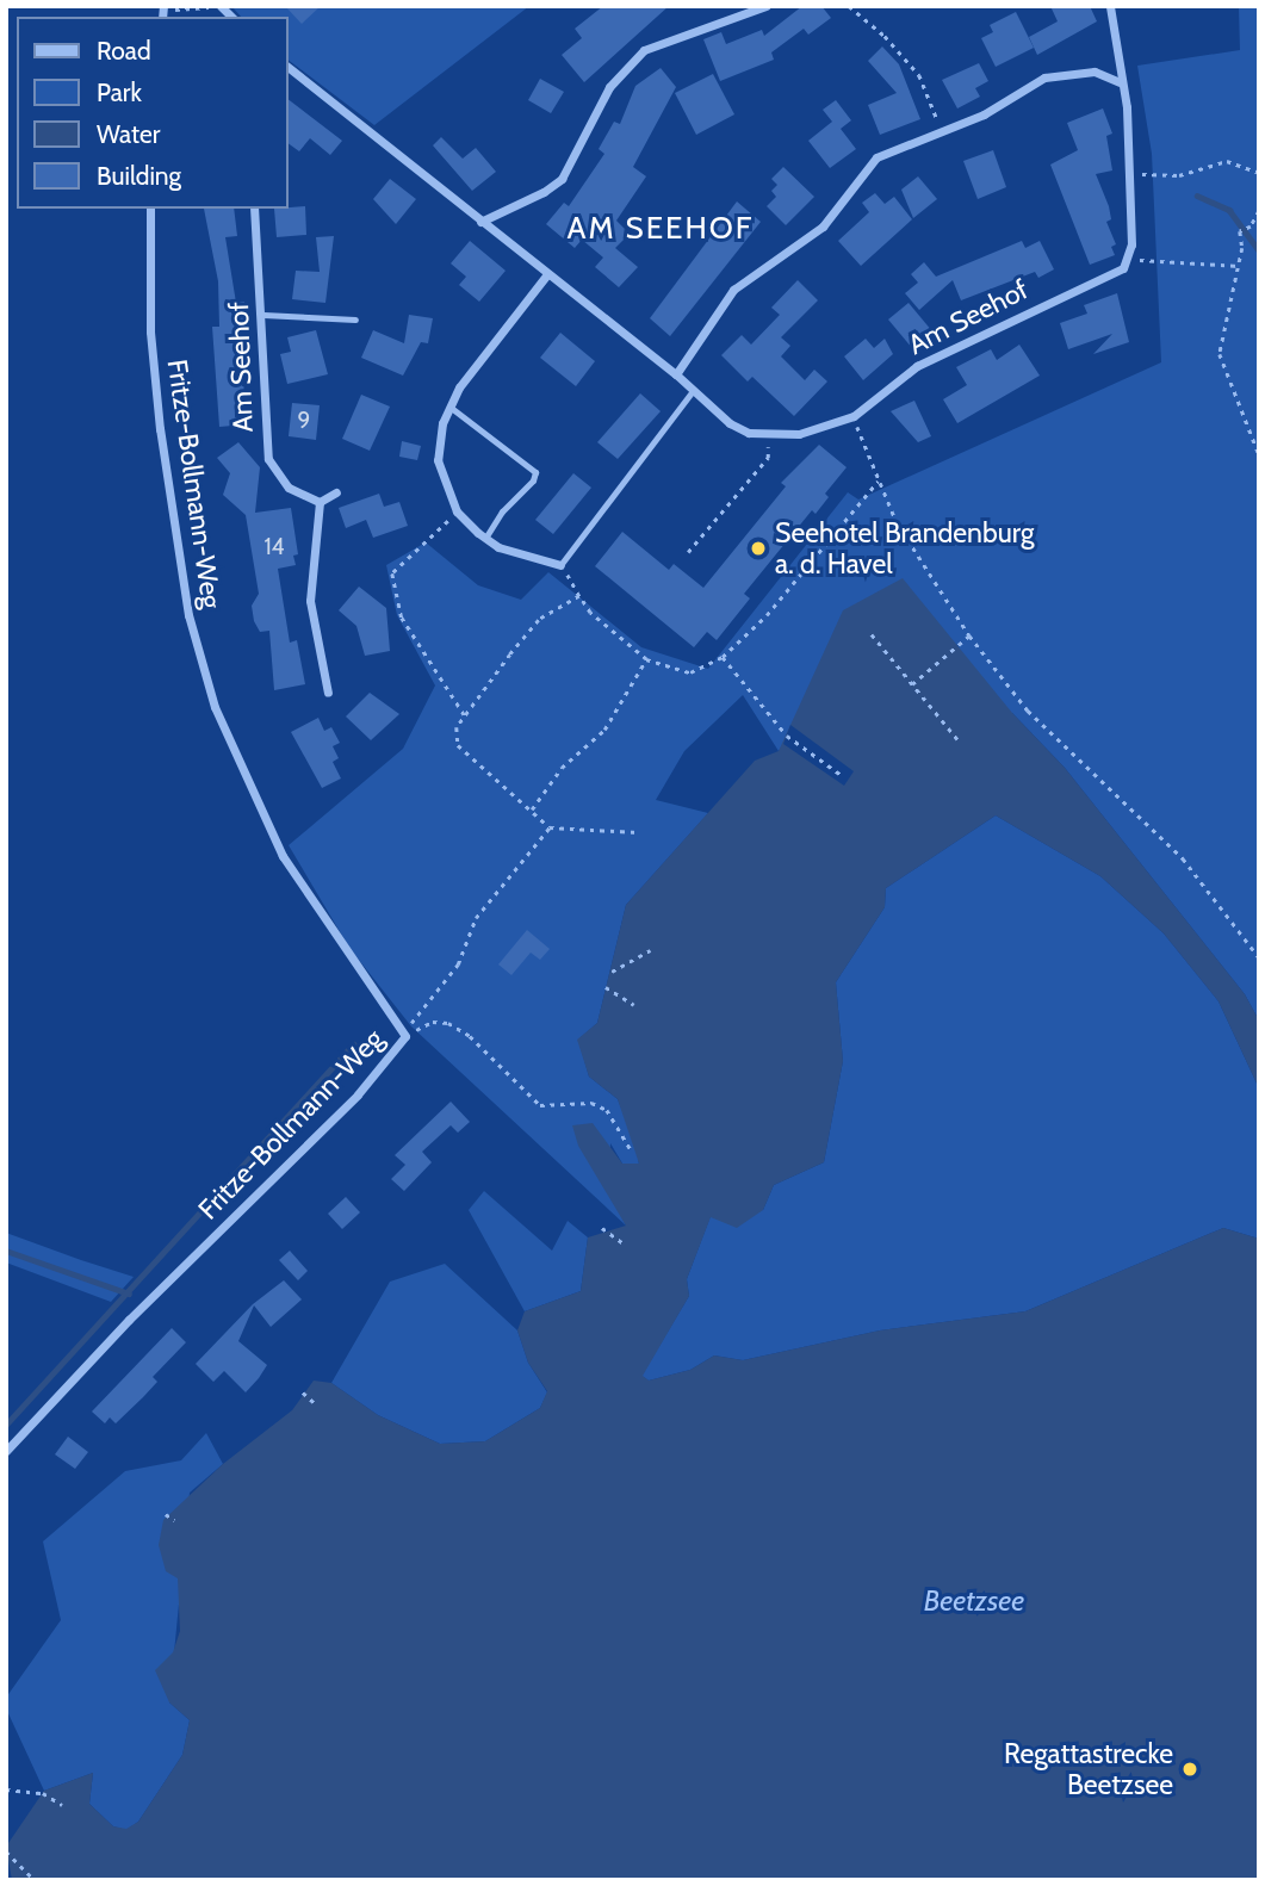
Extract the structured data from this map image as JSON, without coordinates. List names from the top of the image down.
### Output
{
  "streets": {
    "street": ["Am Seehof", "Fritze-Bollmann-Weg"]
  },
  "districts": ["AM SEEHOF"],
  "water": ["Beetzsee"],
  "places": ["Seehotel Brandenburg a. d. Havel", "Regattastrecke Beetzsee"],
  "house_numbers": ["9", "14"],
  "legend": [
    "Road",
    "Park",
    "Water",
    "Building"
  ]
}
